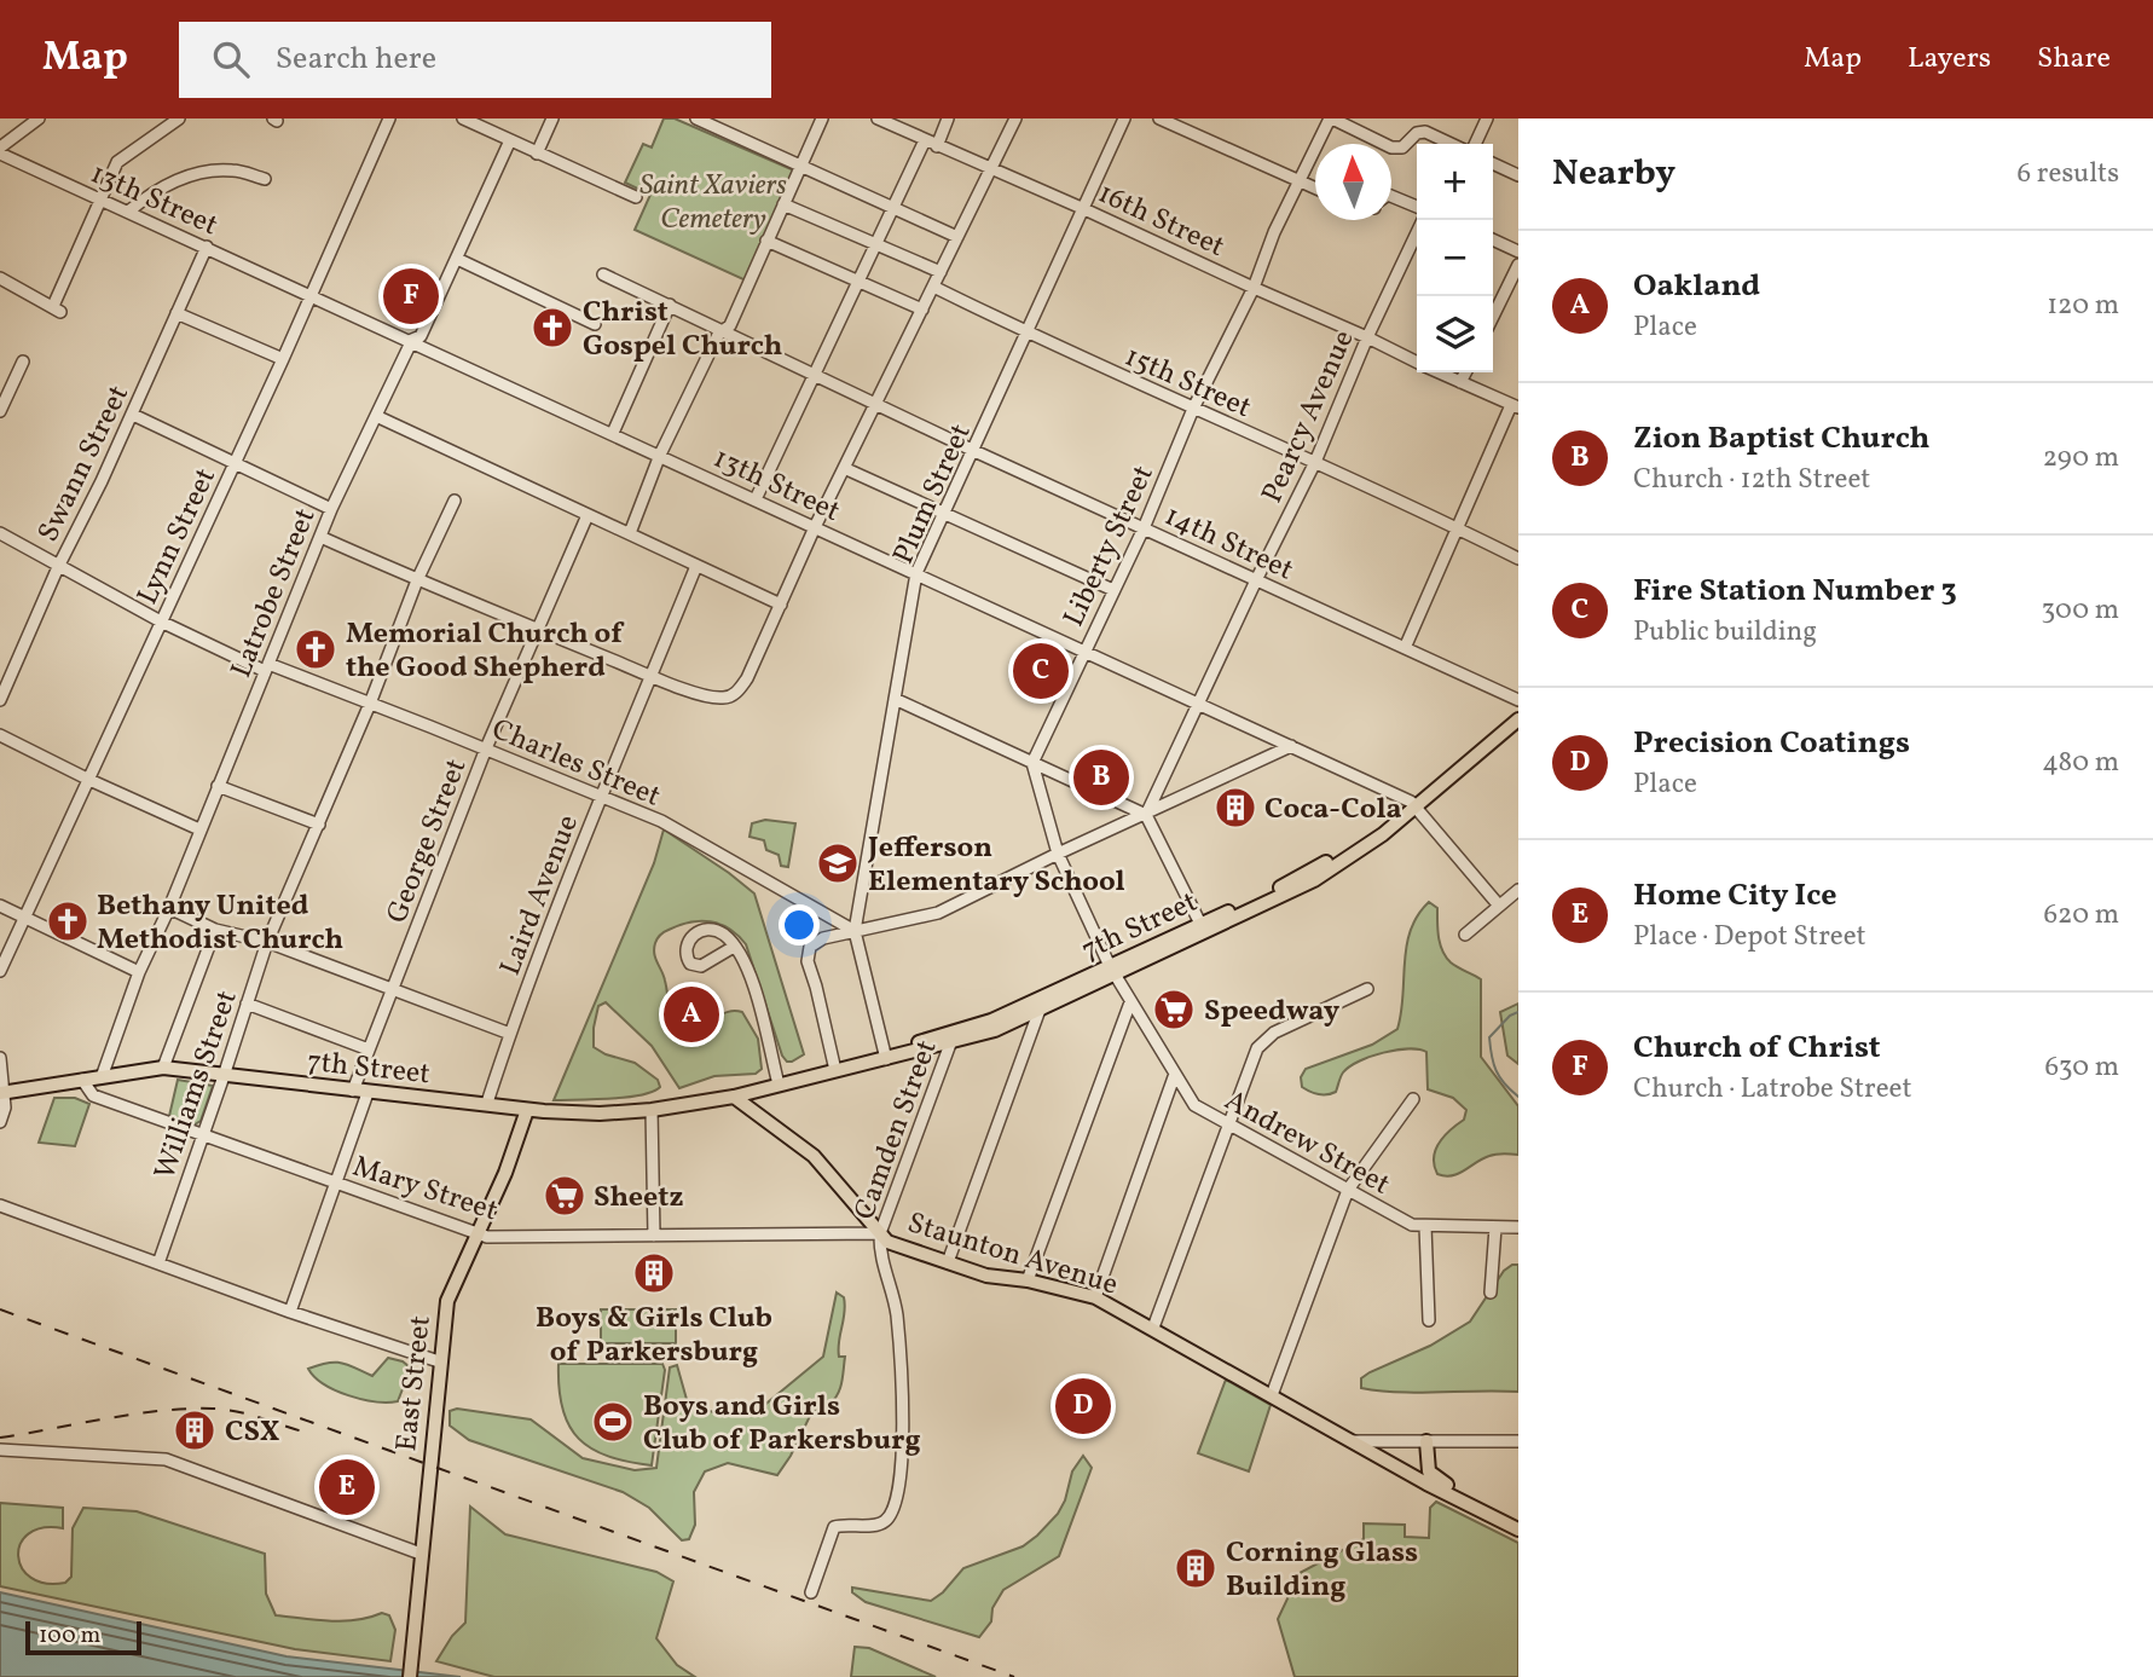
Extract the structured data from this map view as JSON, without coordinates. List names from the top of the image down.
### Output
{
  "streets": {
    "main road": ["7th Street", "Staunton Avenue", "East Street"],
    "street": [
      "13th Street",
      "16th Street",
      "15th Street",
      "Pearcy Avenue",
      "Swann Street",
      "Plum Street",
      "Lynn Street",
      "14th Street",
      "Liberty Street",
      "Latrobe Street",
      "Charles Street",
      "George Street",
      "Laird Avenue",
      "Williams Street",
      "Camden Street",
      "Andrew Street",
      "Mary Street"
    ]
  },
  "crossings": [
    ["13th Street", "Pearcy Avenue"],
    ["13th Street", "Swann Street"],
    ["13th Street", "Plum Street"],
    ["13th Street", "Lynn Street"],
    ["13th Street", "Liberty Street"],
    ["13th Street", "Latrobe Street"],
    ["13th Street", "7th Street"],
    ["16th Street", "Pearcy Avenue"],
    ["16th Street", "Plum Street"],
    ["16th Street", "Liberty Street"],
    ["15th Street", "Pearcy Avenue"],
    ["15th Street", "Plum Street"],
    ["15th Street", "Liberty Street"],
    ["Pearcy Avenue", "14th Street"],
    ["Swann Street", "Charles Street"],
    ["Plum Street", "14th Street"],
    ["Plum Street", "Charles Street"],
    ["Plum Street", "7th Street"],
    ["Lynn Street", "Charles Street"],
    ["14th Street", "Liberty Street"],
    ["Latrobe Street", "Charles Street"],
    ["Latrobe Street", "7th Street"],
    ["Charles Street", "George Street"],
    ["Charles Street", "Laird Avenue"],
    ["Charles Street", "Williams Street"],
    ["George Street", "7th Street"],
    ["Laird Avenue", "7th Street"],
    ["7th Street", "Williams Street"],
    ["7th Street", "Camden Street"],
    ["7th Street", "Mary Street"],
    ["7th Street", "Staunton Avenue"],
    ["7th Street", "East Street"],
    ["Williams Street", "Mary Street"],
    ["Camden Street", "Mary Street"],
    ["Camden Street", "Staunton Avenue"],
    ["Mary Street", "Staunton Avenue"],
    ["Mary Street", "East Street"]
  ],
  "parks": ["Saint Xaviers Cemetery"],
  "places": {
    "church": ["Christ Gospel Church", "Memorial Church of the Good Shepherd", "Bethany United Methodist Church"],
    "building": [
      "Coca-Cola",
      "Boys & Girls Club of Parkersburg",
      "CSX",
      "Corning Glass Building"
    ],
    "school or university": ["Jefferson Elementary School"],
    "supermarket": ["Speedway", "Sheetz"],
    "sports": ["Boys and Girls Club of Parkersburg"]
  },
  "scale_bar": "100 m",
  "north": "top",
  "page": {
    "header": "Map",
    "search": "Search here",
    "nav": ["Map", "Layers", "Share"],
    "heading": ["Nearby", "6 results"],
    "map_buttons": ["+", "−"],
    "list": [
      {
        "mark": "A",
        "name": "Oakland",
        "note": "Place",
        "value": "120 m"
      },
      {
        "mark": "B",
        "name": "Zion Baptist Church",
        "note": "Church · 12th Street",
        "value": "290 m"
      },
      {
        "mark": "C",
        "name": "Fire Station Number 3",
        "note": "Public building",
        "value": "300 m"
      },
      {
        "mark": "D",
        "name": "Precision Coatings",
        "note": "Place",
        "value": "480 m"
      },
      {
        "mark": "E",
        "name": "Home City Ice",
        "note": "Place · Depot Street",
        "value": "620 m"
      },
      {
        "mark": "F",
        "name": "Church of Christ",
        "note": "Church · Latrobe Street",
        "value": "630 m"
      }
    ],
    "pins": [
      "F",
      "C",
      "B",
      "A",
      "D",
      "E"
    ],
    "scale": "100 m"
  }
}
